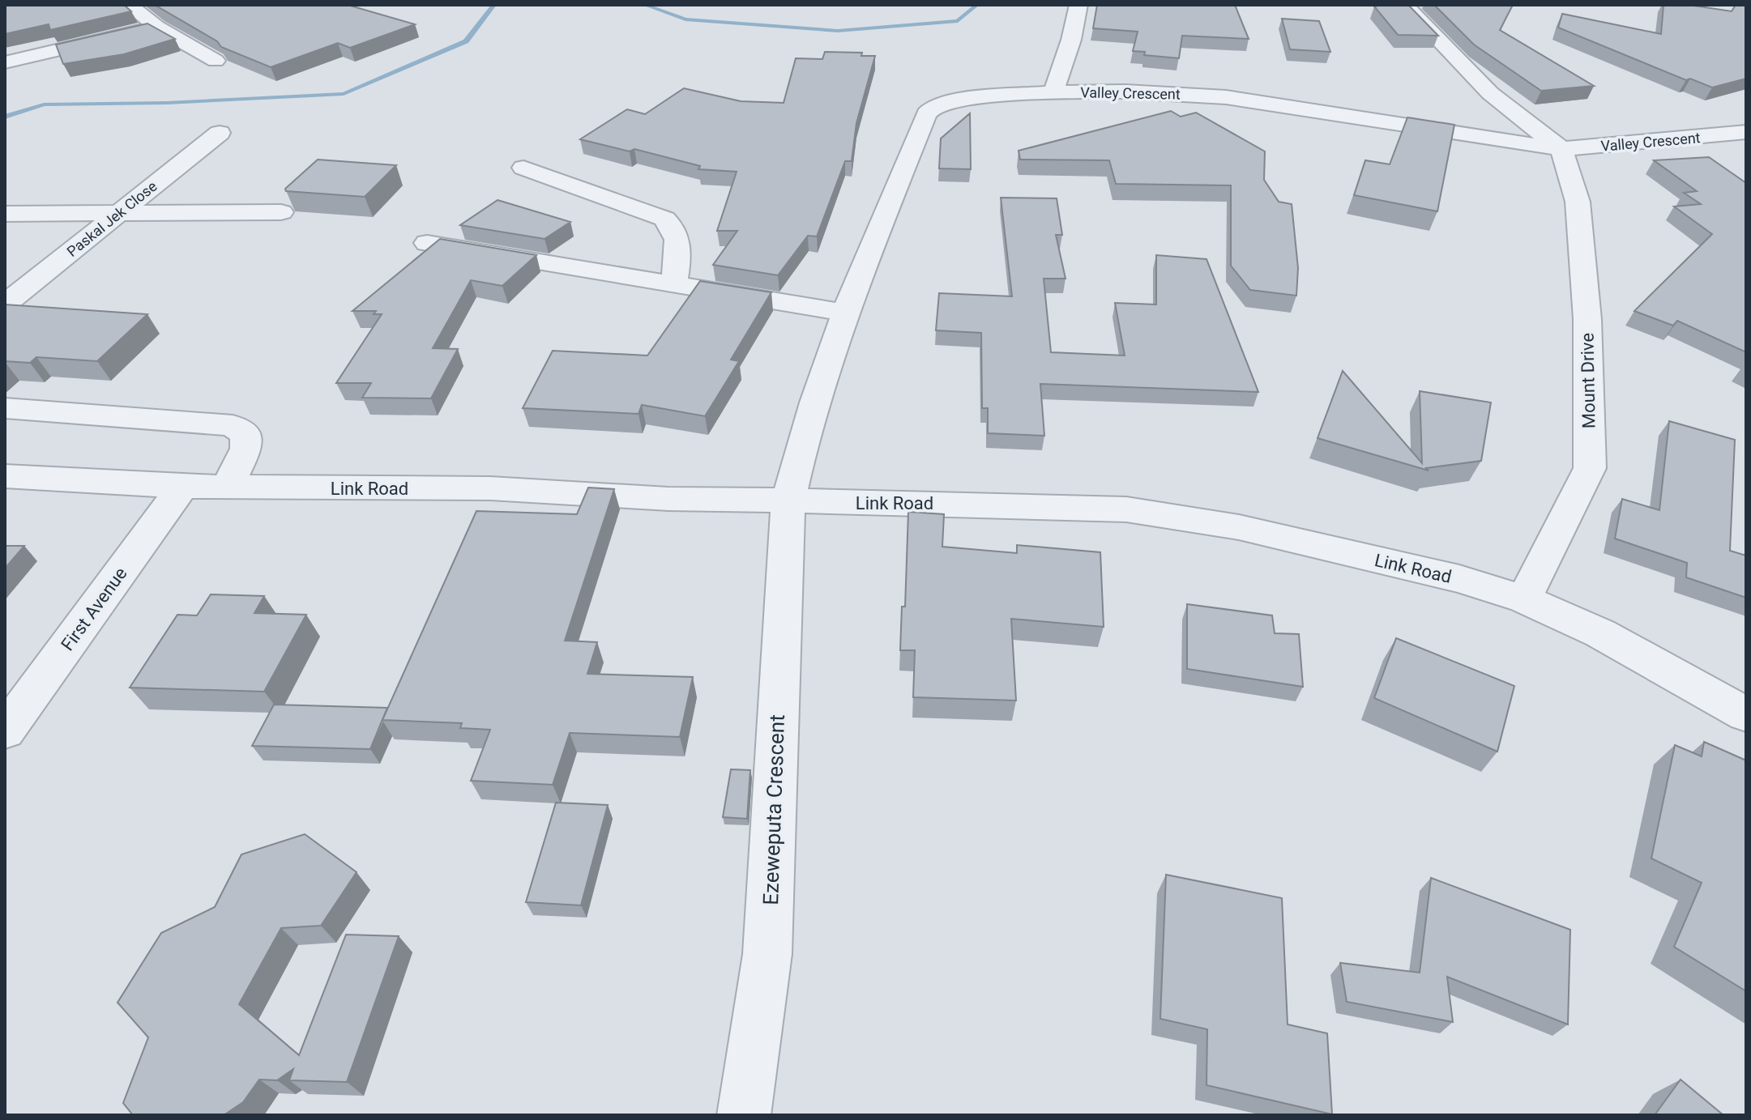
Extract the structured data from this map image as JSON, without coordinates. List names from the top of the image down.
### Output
{
  "streets": {
    "street": [
      "Valley Crescent",
      "Paskal Jek Close",
      "Mount Drive",
      "Link Road",
      "First Avenue",
      "Ezeweputa Crescent"
    ]
  },
  "crossings": [
    ["Valley Crescent", "Mount Drive"],
    ["Valley Crescent", "Link Road"],
    ["Valley Crescent", "Ezeweputa Crescent"],
    ["Mount Drive", "Link Road"],
    ["Link Road", "First Avenue"],
    ["Link Road", "Ezeweputa Crescent"]
  ]
}
